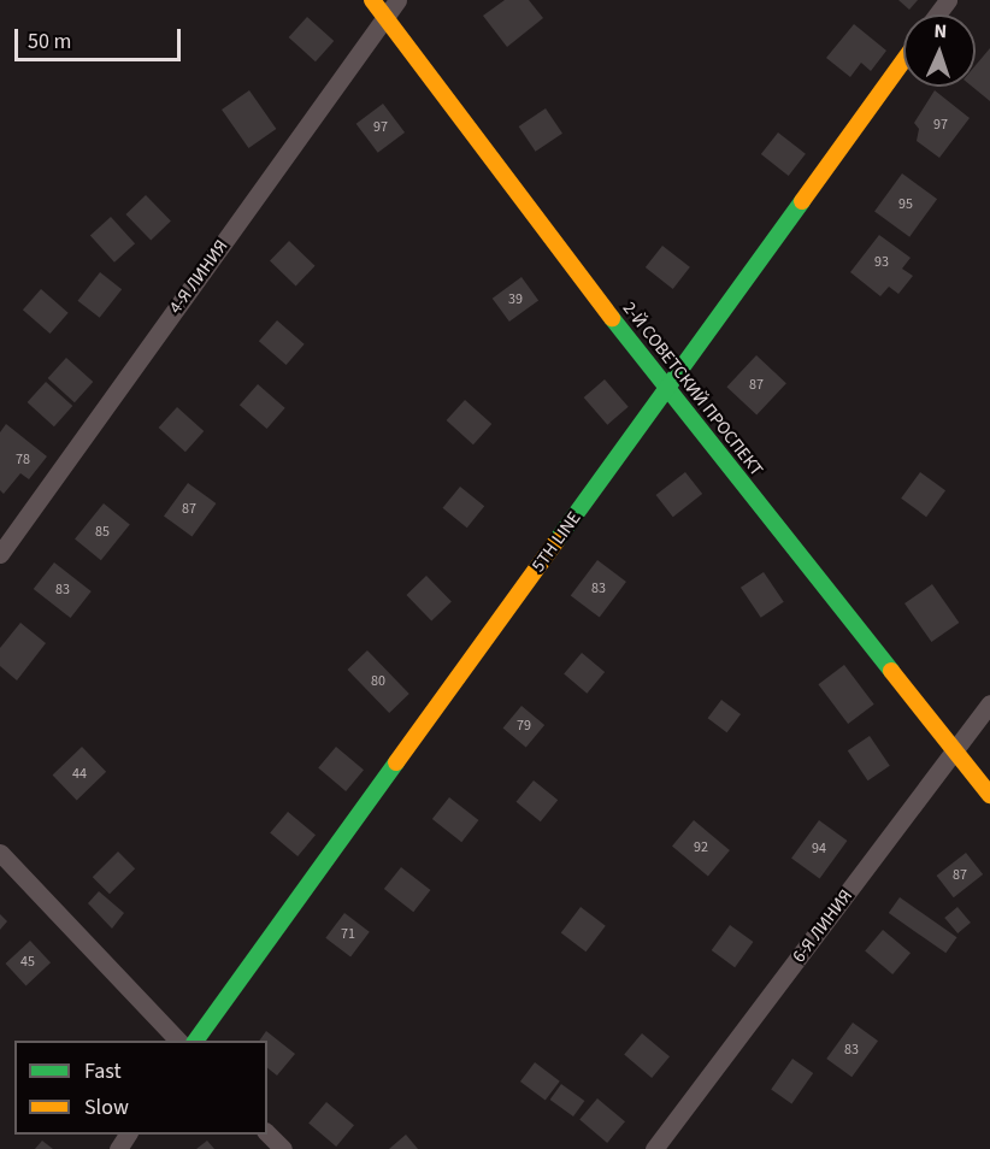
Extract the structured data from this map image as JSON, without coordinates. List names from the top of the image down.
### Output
{
  "streets": {
    "street": [
      "4-Я ЛИНИЯ",
      "2-Й СОВЕТСКИЙ ПРОСПЕКТ",
      "5TH LINE",
      "6-Я ЛИНИЯ"
    ]
  },
  "crossings": [
    ["4-Я ЛИНИЯ", "2-Й СОВЕТСКИЙ ПРОСПЕКТ"],
    ["2-Й СОВЕТСКИЙ ПРОСПЕКТ", "5TH LINE"],
    ["2-Й СОВЕТСКИЙ ПРОСПЕКТ", "6-Я ЛИНИЯ"]
  ],
  "house_numbers": [
    "97",
    "97",
    "95",
    "93",
    "39",
    "87",
    "78",
    "87",
    "85",
    "83",
    "83",
    "80",
    "79",
    "44",
    "92",
    "94",
    "87",
    "71",
    "45",
    "83"
  ],
  "legend": ["Fast", "Slow"],
  "scale_bar": "50 m",
  "north": "top"
}
